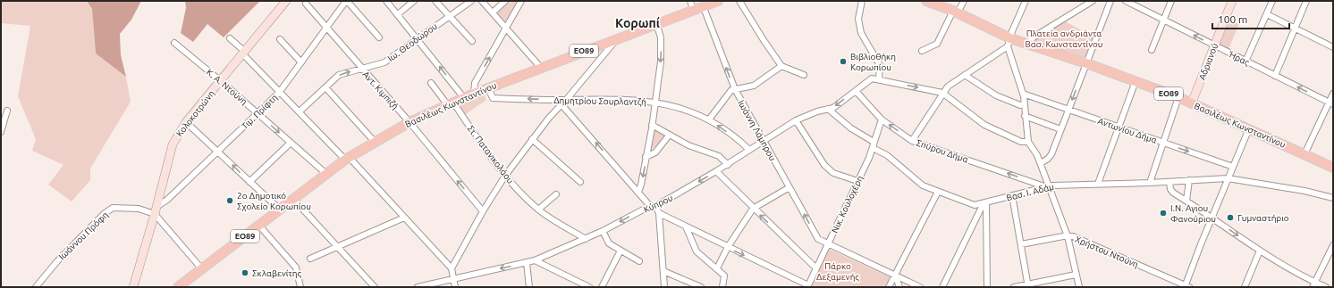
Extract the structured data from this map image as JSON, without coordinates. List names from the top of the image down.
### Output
{
  "streets": {
    "main road": ["ΕΟ89", "Βασιλέως Κωνσταντίνου"],
    "street": [
      "Ιω. Θεοδώρου",
      "Ήρας",
      "Αδριανού",
      "Κ. Α. Ντούνη",
      "Αντ. Κιμπιζή",
      "Δημητρίου Σουρλαντζή",
      "Τιμ. Πρίφτη",
      "Κολοκοτρώνη",
      "Ιωάννη Λάμπρου",
      "Αντωνίου Δήμα",
      "Σπύρου Δήμα",
      "Στ. Πατανικολάου",
      "Βασ. Ι. Αδάμ",
      "Κύπρου",
      "Νικ. Κουλοχέρη",
      "Ιωάννου Πρόφη",
      "Χρήστου Ντούνη"
    ]
  },
  "crossings": [
    ["Ιω. Θεοδώρου", "Αντ. Κιμπιζή"],
    ["Ήρας", "Αδριανού"],
    ["Αδριανού", "Βασιλέως Κωνσταντίνου"],
    ["Κ. Α. Ντούνη", "Βασιλέως Κωνσταντίνου"],
    ["Κ. Α. Ντούνη", "Τιμ. Πρίφτη"],
    ["Κ. Α. Ντούνη", "Κολοκοτρώνη"],
    ["Αντ. Κιμπιζή", "Βασιλέως Κωνσταντίνου"],
    ["Αντ. Κιμπιζή", "Τιμ. Πρίφτη"],
    ["Δημητρίου Σουρλαντζή", "Βασιλέως Κωνσταντίνου"],
    ["Δημητρίου Σουρλαντζή", "Κύπρου"],
    ["Βασιλέως Κωνσταντίνου", "Ιωάννη Λάμπρου"],
    ["Βασιλέως Κωνσταντίνου", "Στ. Πατανικολάου"],
    ["Τιμ. Πρίφτη", "Κολοκοτρώνη"],
    ["Τιμ. Πρίφτη", "Ιωάννου Πρόφη"],
    ["Κολοκοτρώνη", "Ιωάννου Πρόφη"],
    ["Ιωάννη Λάμπρου", "Κύπρου"],
    ["Ιωάννη Λάμπρου", "Νικ. Κουλοχέρη"],
    ["Σπύρου Δήμα", "Βασ. Ι. Αδάμ"],
    ["Σπύρου Δήμα", "Κύπρου"],
    ["Σπύρου Δήμα", "Νικ. Κουλοχέρη"],
    ["Στ. Πατανικολάου", "Κύπρου"],
    ["Βασ. Ι. Αδάμ", "Νικ. Κουλοχέρη"]
  ],
  "one_way": ["Ήρας", "Αντ. Κιμπιζή", "Κύπρου"],
  "districts": ["Κορωπί"],
  "parks": ["Πλατεία ανδριάντα Βασ. Κωνσταντίνου", "Πάρκο Δεξαμενής"],
  "places": [
    "Βιβλιοθήκη Κορωπίου",
    "2ο Δημοτικό Σχολείο Κορωπίου",
    "Ι.Ν. Αγιου Φανούριου",
    "Γυμναστήριο",
    "Σκλαβενίτης"
  ],
  "scale_bar": "100 m"
}
